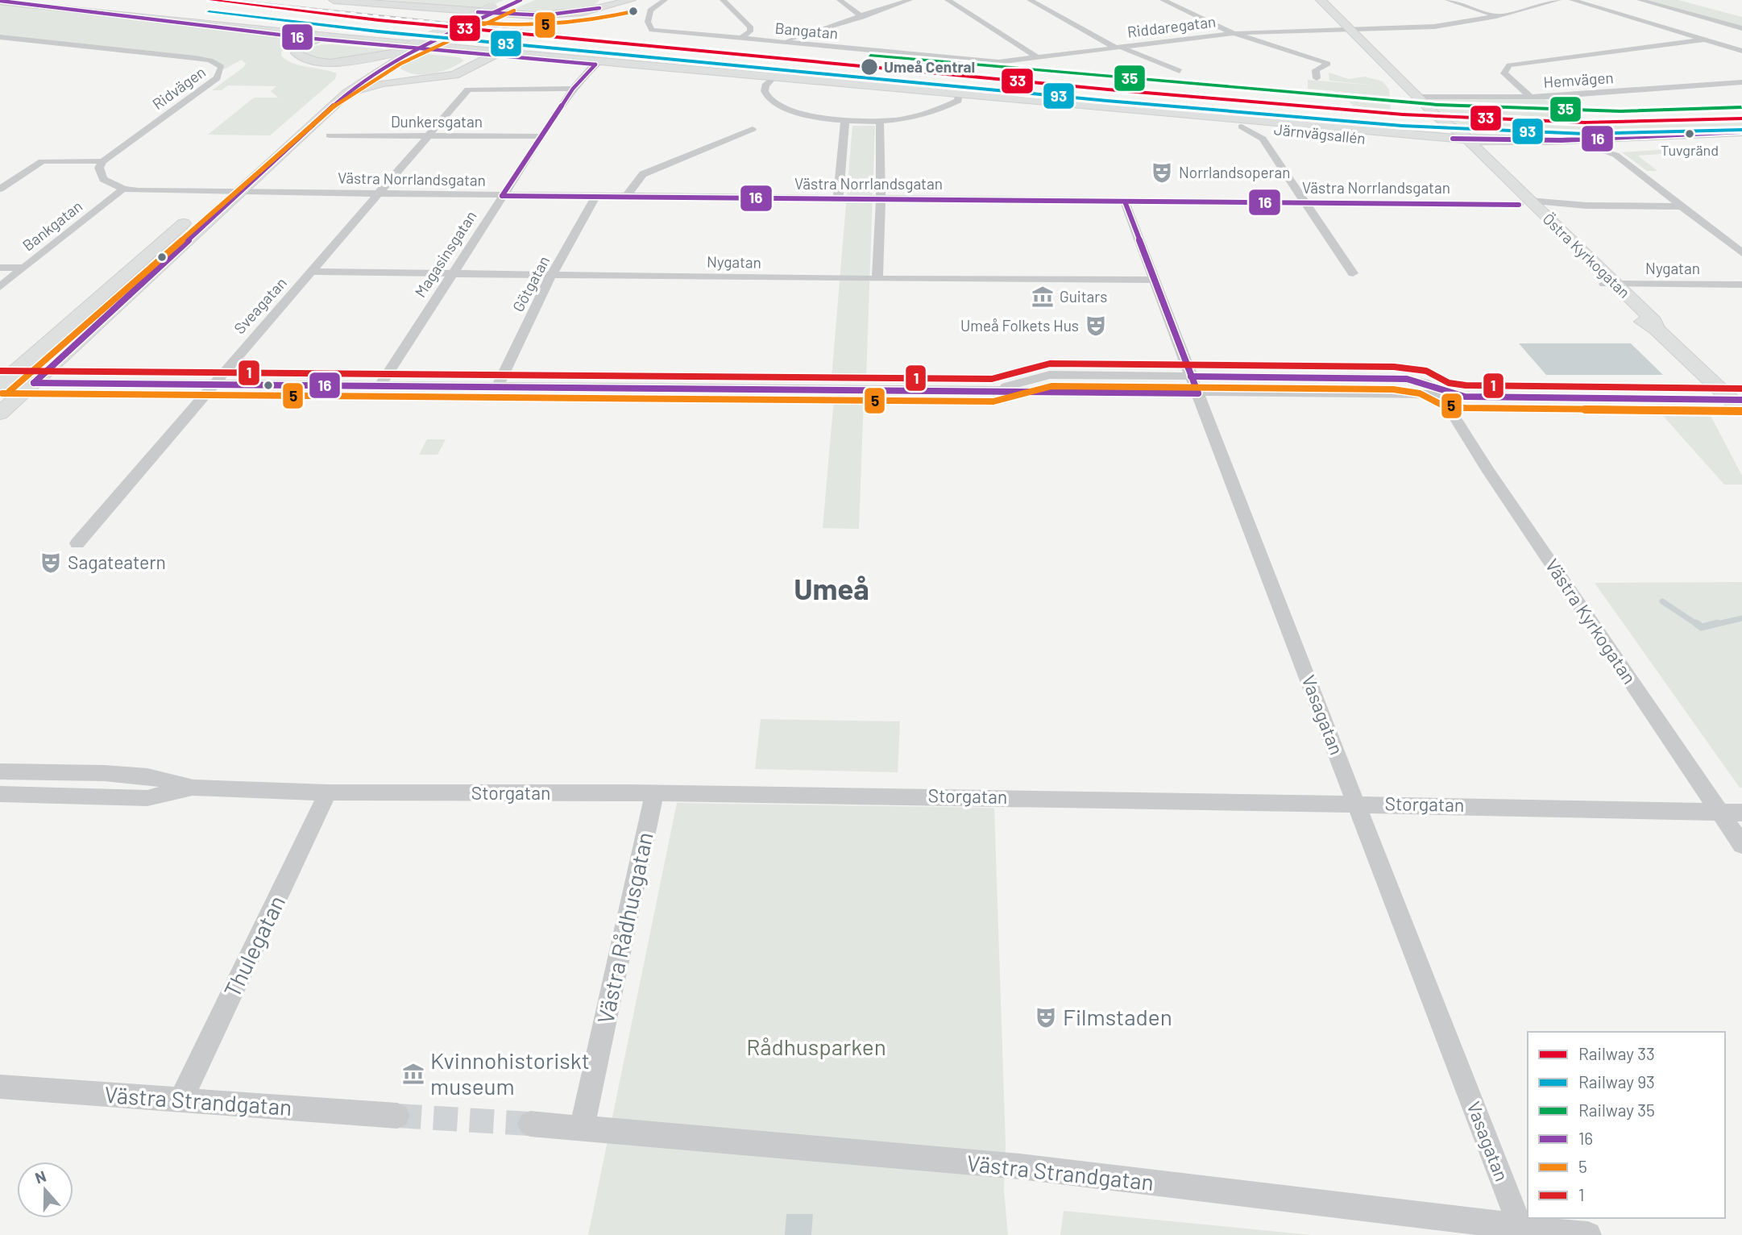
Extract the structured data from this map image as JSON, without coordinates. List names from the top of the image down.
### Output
{
  "streets": {
    "main road": ["Järnvägsallén", "Östra Kyrkogatan"],
    "street": [
      "Riddaregatan",
      "Bangatan",
      "Hemvägen",
      "Ridvägen",
      "Dunkersgatan",
      "Västra Norrlandsgatan",
      "Bankgatan",
      "Magasinsgatan",
      "Nygatan",
      "Götgatan",
      "Sveagatan",
      "Västra Kyrkogatan",
      "Vasagatan",
      "Storgatan",
      "Västra Rådhusgatan",
      "Thulegatan",
      "Västra Strandgatan"
    ]
  },
  "crossings": [
    ["Riddaregatan", "Bangatan"],
    ["Riddaregatan", "Östra Kyrkogatan"],
    ["Hemvägen", "Östra Kyrkogatan"],
    ["Dunkersgatan", "Magasinsgatan"],
    ["Dunkersgatan", "Sveagatan"],
    ["Järnvägsallén", "Magasinsgatan"],
    ["Järnvägsallén", "Östra Kyrkogatan"],
    ["Västra Norrlandsgatan", "Magasinsgatan"],
    ["Västra Norrlandsgatan", "Östra Kyrkogatan"],
    ["Västra Norrlandsgatan", "Götgatan"],
    ["Västra Norrlandsgatan", "Sveagatan"],
    ["Västra Norrlandsgatan", "Vasagatan"],
    ["Magasinsgatan", "Nygatan"],
    ["Magasinsgatan", "Sveagatan"],
    ["Östra Kyrkogatan", "Nygatan"],
    ["Nygatan", "Götgatan"],
    ["Nygatan", "Sveagatan"],
    ["Nygatan", "Vasagatan"],
    ["Västra Kyrkogatan", "Storgatan"],
    ["Vasagatan", "Storgatan"],
    ["Vasagatan", "Västra Strandgatan"],
    ["Storgatan", "Västra Rådhusgatan"],
    ["Storgatan", "Thulegatan"],
    ["Västra Rådhusgatan", "Västra Strandgatan"],
    ["Thulegatan", "Västra Strandgatan"]
  ],
  "districts": ["Umeå"],
  "parks": ["Rådhusparken"],
  "places": {
    "other": ["Umeå Central", "Tuvgränd"],
    "theatre": [
      "Norrlandsoperan",
      "Umeå Folkets Hus",
      "Sagateatern",
      "Filmstaden"
    ],
    "museum": ["Guitars", "Kvinnohistoriskt museum"]
  },
  "lines": [
    "rail line 33",
    "transit line 16",
    "transit line 5",
    "rail line 93",
    "rail line 35",
    "transit line 1"
  ],
  "legend": [
    "Railway 33",
    "Railway 93",
    "Railway 35",
    "16",
    "5",
    "1"
  ],
  "north": "top"
}
